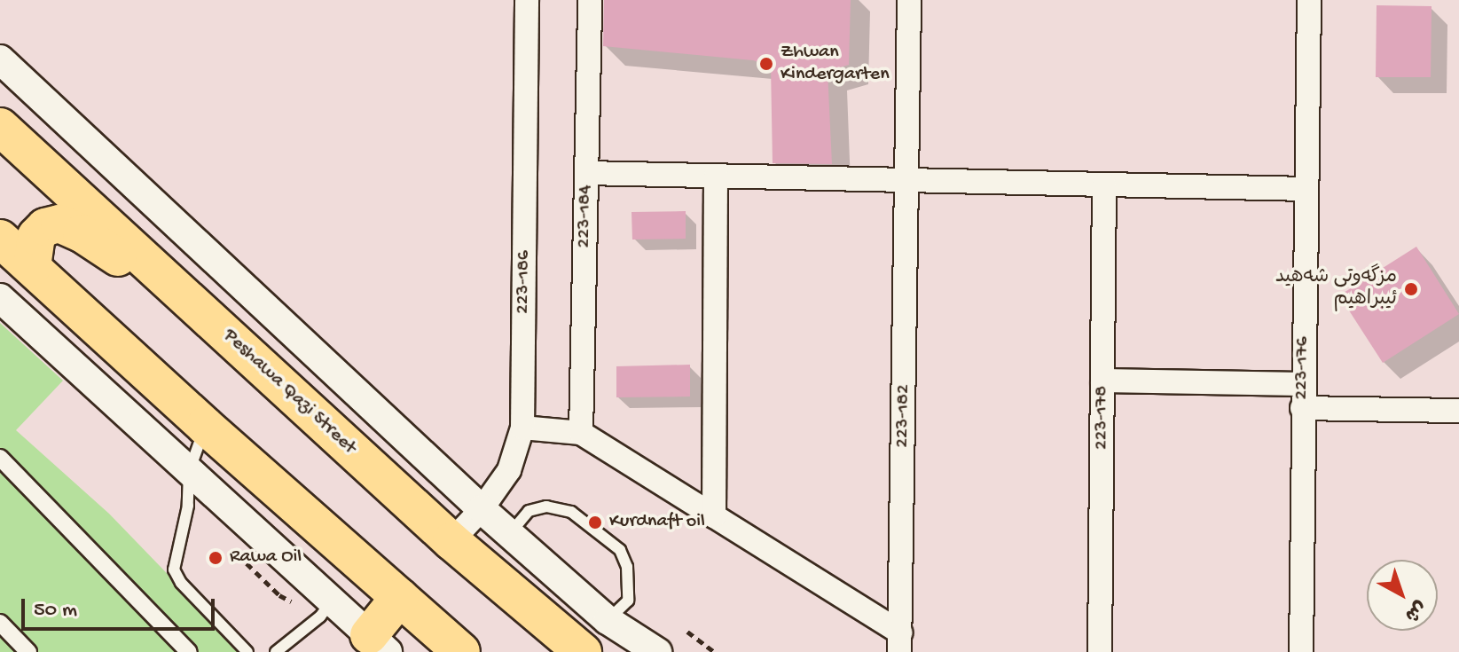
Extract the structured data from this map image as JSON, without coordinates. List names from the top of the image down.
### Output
{
  "streets": {
    "highway": ["Peshawa Qazi Street"],
    "street": [
      "223-184",
      "223-186",
      "223-176",
      "223-182",
      "223-178"
    ]
  },
  "crossings": [
    ["223-186", "Peshawa Qazi Street"]
  ],
  "places": [
    "Zhwan Kindergarten",
    "مزگەوتی شەهید ئیبراهیم",
    "Kurdnaft oil",
    "Rawa Oil"
  ],
  "scale_bar": "50 m",
  "north": "bottom right"
}
